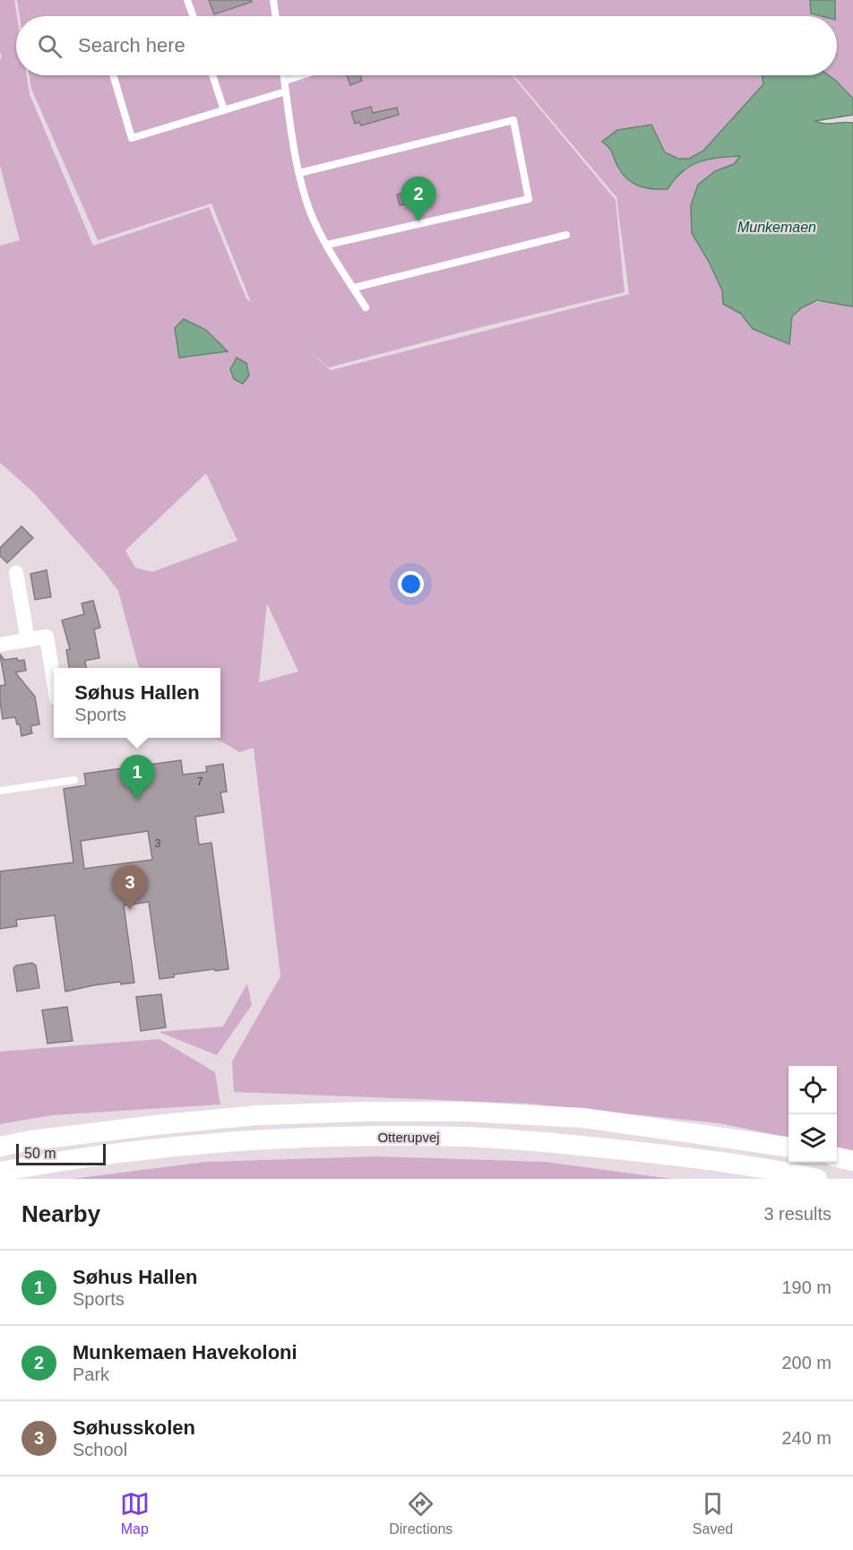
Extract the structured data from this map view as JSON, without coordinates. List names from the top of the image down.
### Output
{
  "streets": {
    "main road": ["Otterupvej"]
  },
  "water": ["Munkemaen"],
  "house_numbers": ["7", "3"],
  "scale_bar": "50 m",
  "page": {
    "search": "Search here",
    "pins": ["2", "1", "3"],
    "popup": ["Søhus Hallen", "Sports"],
    "scale": "50 m",
    "heading": ["Nearby", "3 results"],
    "list": [
      {
        "mark": "1",
        "name": "Søhus Hallen",
        "note": "Sports",
        "value": "190 m"
      },
      {
        "mark": "2",
        "name": "Munkemaen Havekoloni",
        "note": "Park",
        "value": "200 m"
      },
      {
        "mark": "3",
        "name": "Søhusskolen",
        "note": "School",
        "value": "240 m"
      }
    ],
    "nav": ["Map", "Directions", "Saved"]
  }
}
